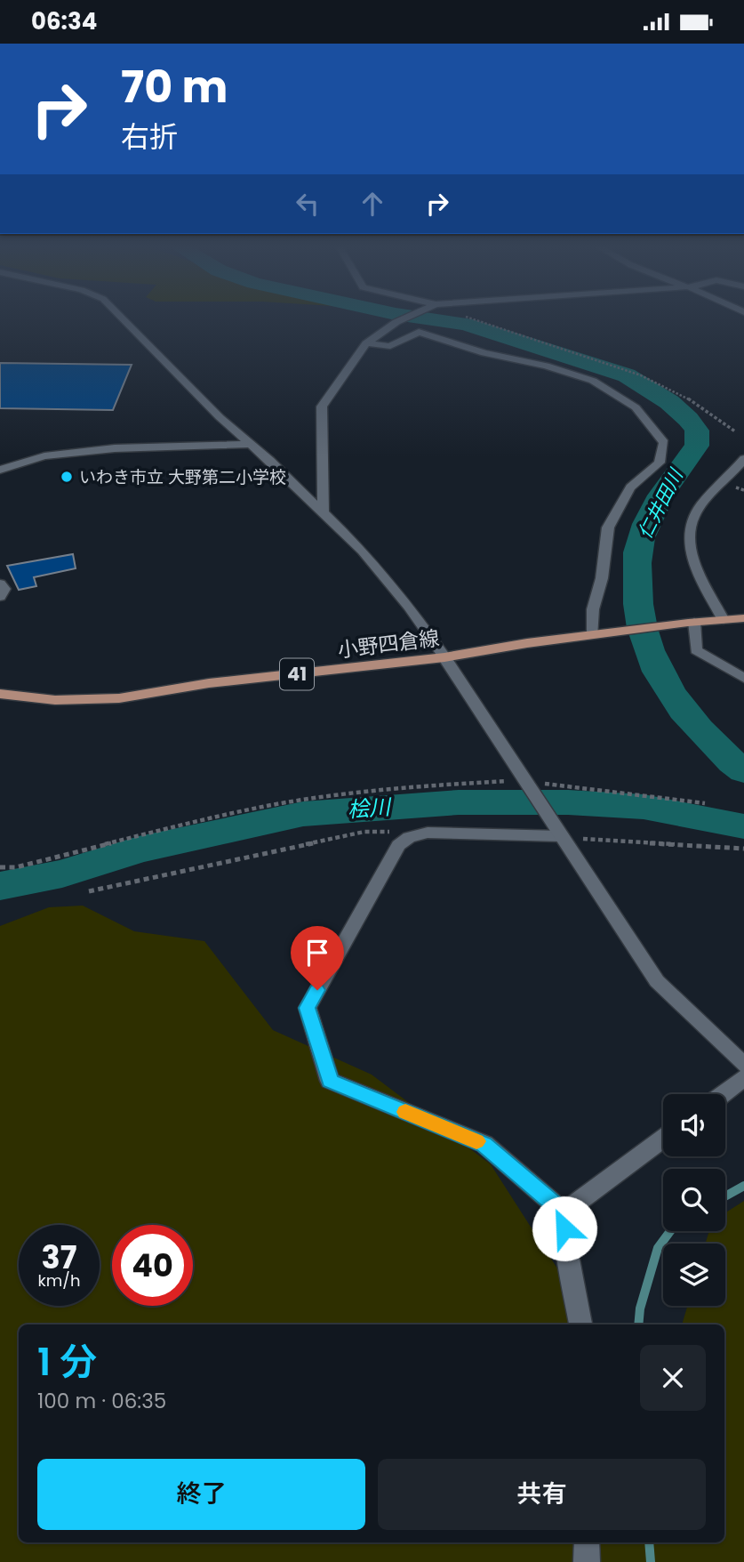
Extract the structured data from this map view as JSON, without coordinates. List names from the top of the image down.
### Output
{
  "streets": {
    "main road": ["小野四倉線", "41"]
  },
  "water": ["仁井田川", "桧川"],
  "places": ["いわき市立 大野第二小学校"],
  "page": {
    "status": "06:34",
    "turn": ["70 m", "右折"],
    "speed": "37 km/h",
    "limit": "40",
    "heading": ["1 分", "100 m · 06:35"],
    "buttons": ["終了", "共有"]
  }
}
